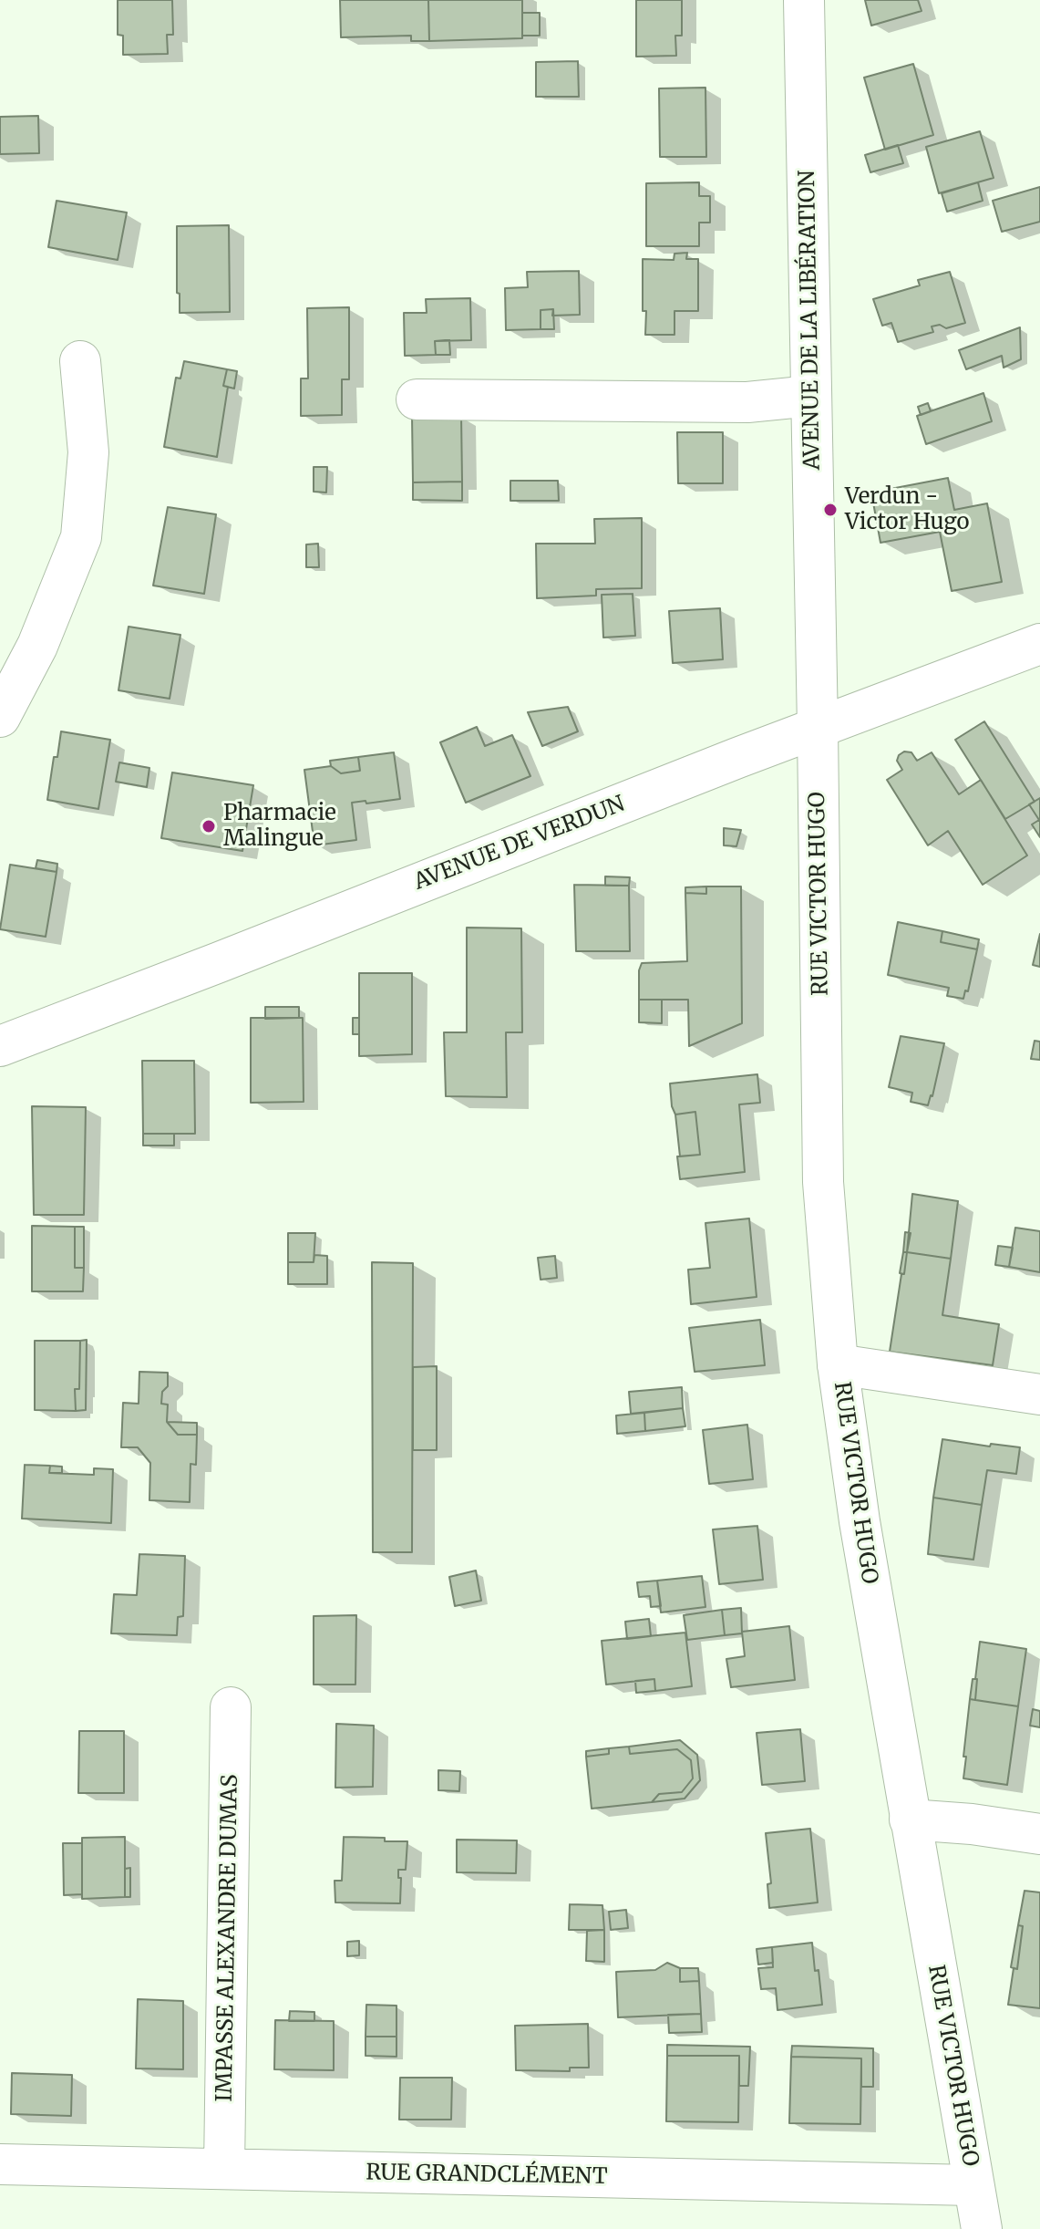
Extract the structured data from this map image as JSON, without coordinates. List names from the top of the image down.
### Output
{
  "streets": {
    "street": [
      "AVENUE DE LA LIBÉRATION",
      "AVENUE DE VERDUN",
      "RUE VICTOR HUGO",
      "IMPASSE ALEXANDRE DUMAS",
      "RUE GRANDCLÉMENT"
    ]
  },
  "crossings": [
    ["AVENUE DE LA LIBÉRATION", "AVENUE DE VERDUN"],
    ["AVENUE DE LA LIBÉRATION", "RUE VICTOR HUGO"],
    ["AVENUE DE VERDUN", "RUE VICTOR HUGO"],
    ["RUE VICTOR HUGO", "RUE GRANDCLÉMENT"],
    ["IMPASSE ALEXANDRE DUMAS", "RUE GRANDCLÉMENT"]
  ],
  "places": ["Verdun - Victor Hugo", "Pharmacie Malingue"]
}
